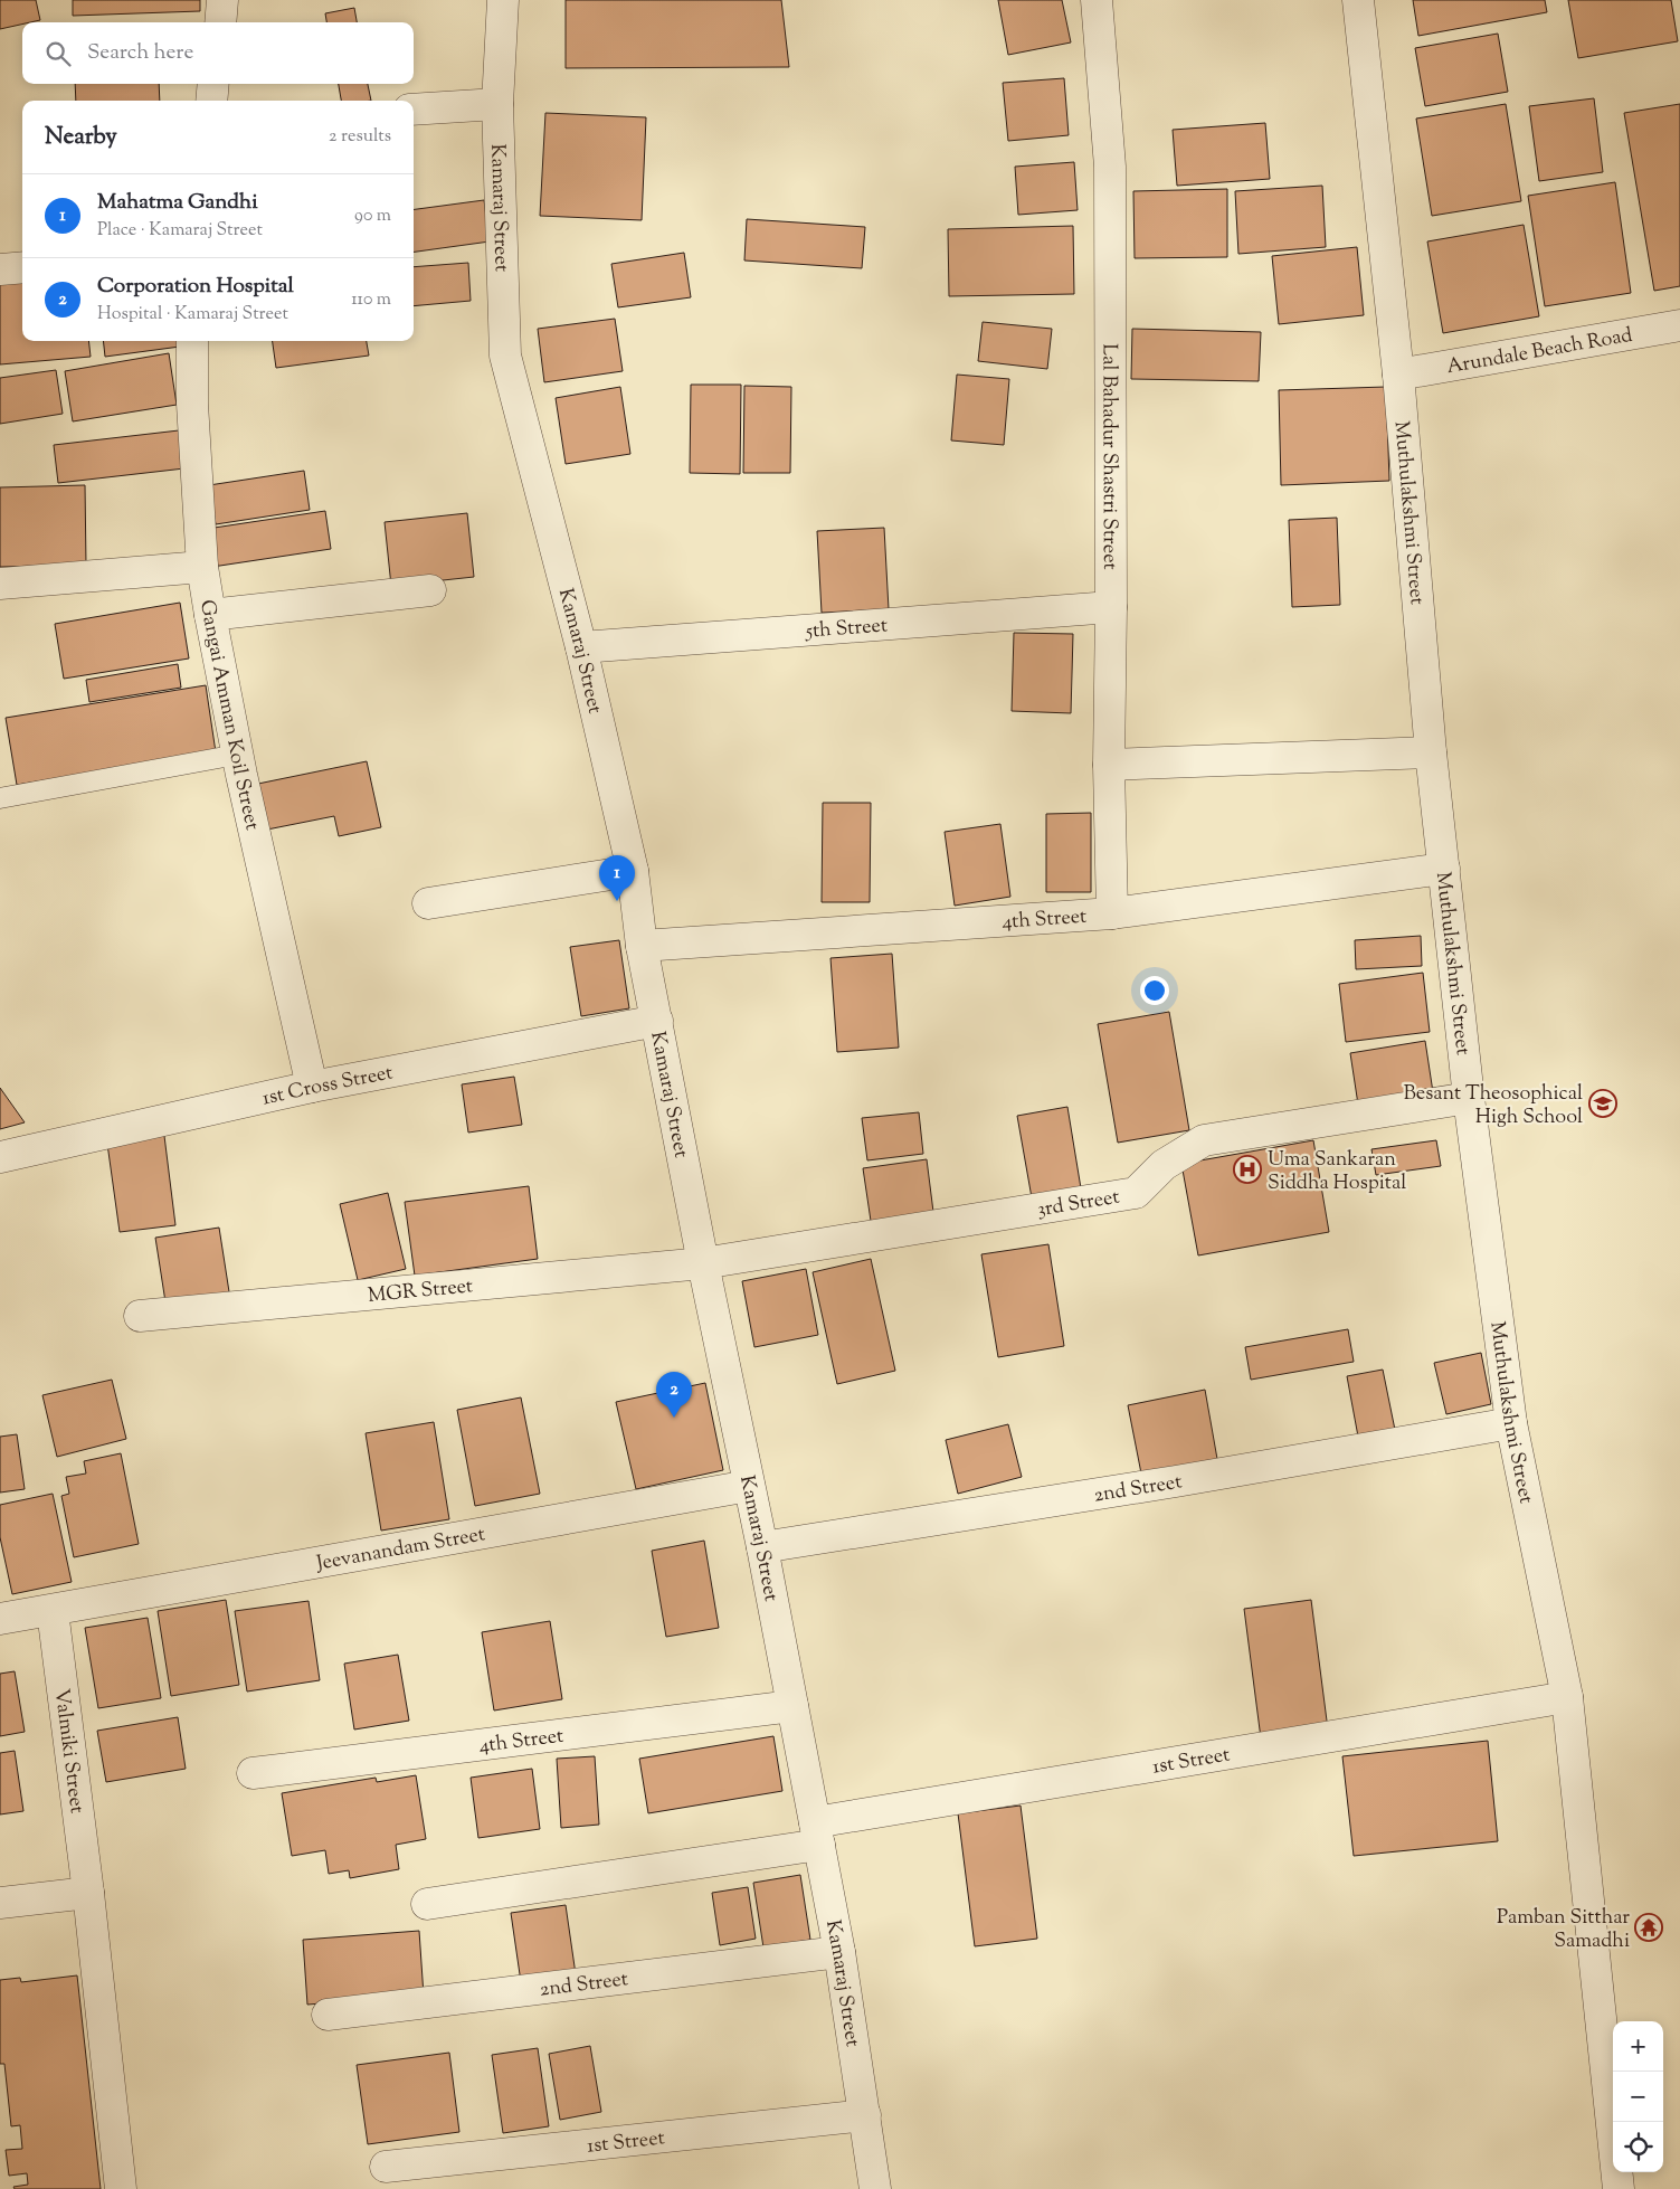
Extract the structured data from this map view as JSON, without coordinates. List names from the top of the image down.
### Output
{
  "streets": {
    "street": [
      "Kamaraj Street",
      "Arundale Beach Road",
      "Lal Bahadur Shastri Street",
      "Muthulakshmi Street",
      "5th Street",
      "Gangai Amman Koil Street",
      "4th Street",
      "1st Cross Street",
      "3rd Street",
      "MGR Street",
      "2nd Street",
      "Jeevanandam Street",
      "Valmiki Street",
      "1st Street"
    ]
  },
  "crossings": [
    ["Kamaraj Street", "5th Street"],
    ["Kamaraj Street", "4th Street"],
    ["Kamaraj Street", "1st Cross Street"],
    ["Kamaraj Street", "3rd Street"],
    ["Kamaraj Street", "MGR Street"],
    ["Kamaraj Street", "2nd Street"],
    ["Kamaraj Street", "Jeevanandam Street"],
    ["Kamaraj Street", "1st Street"],
    ["Arundale Beach Road", "Muthulakshmi Street"],
    ["Lal Bahadur Shastri Street", "5th Street"],
    ["Lal Bahadur Shastri Street", "4th Street"],
    ["Muthulakshmi Street", "4th Street"],
    ["Muthulakshmi Street", "3rd Street"],
    ["Muthulakshmi Street", "2nd Street"],
    ["Muthulakshmi Street", "1st Street"],
    ["Gangai Amman Koil Street", "1st Cross Street"],
    ["3rd Street", "MGR Street"],
    ["Jeevanandam Street", "Valmiki Street"]
  ],
  "places": {
    "school or university": ["Besant Theosophical High School"],
    "hospital": ["Uma Sankaran Siddha Hospital"],
    "temple": ["Pamban Sitthar Samadhi"]
  },
  "page": {
    "search": "Search here",
    "heading": ["Nearby", "2 results"],
    "list": [
      {
        "mark": "1",
        "name": "Mahatma Gandhi",
        "note": "Place · Kamaraj Street",
        "value": "90 m"
      },
      {
        "mark": "2",
        "name": "Corporation Hospital",
        "note": "Hospital · Kamaraj Street",
        "value": "110 m"
      }
    ],
    "pins": ["1", "2"],
    "map_buttons": ["+", "−"]
  }
}
